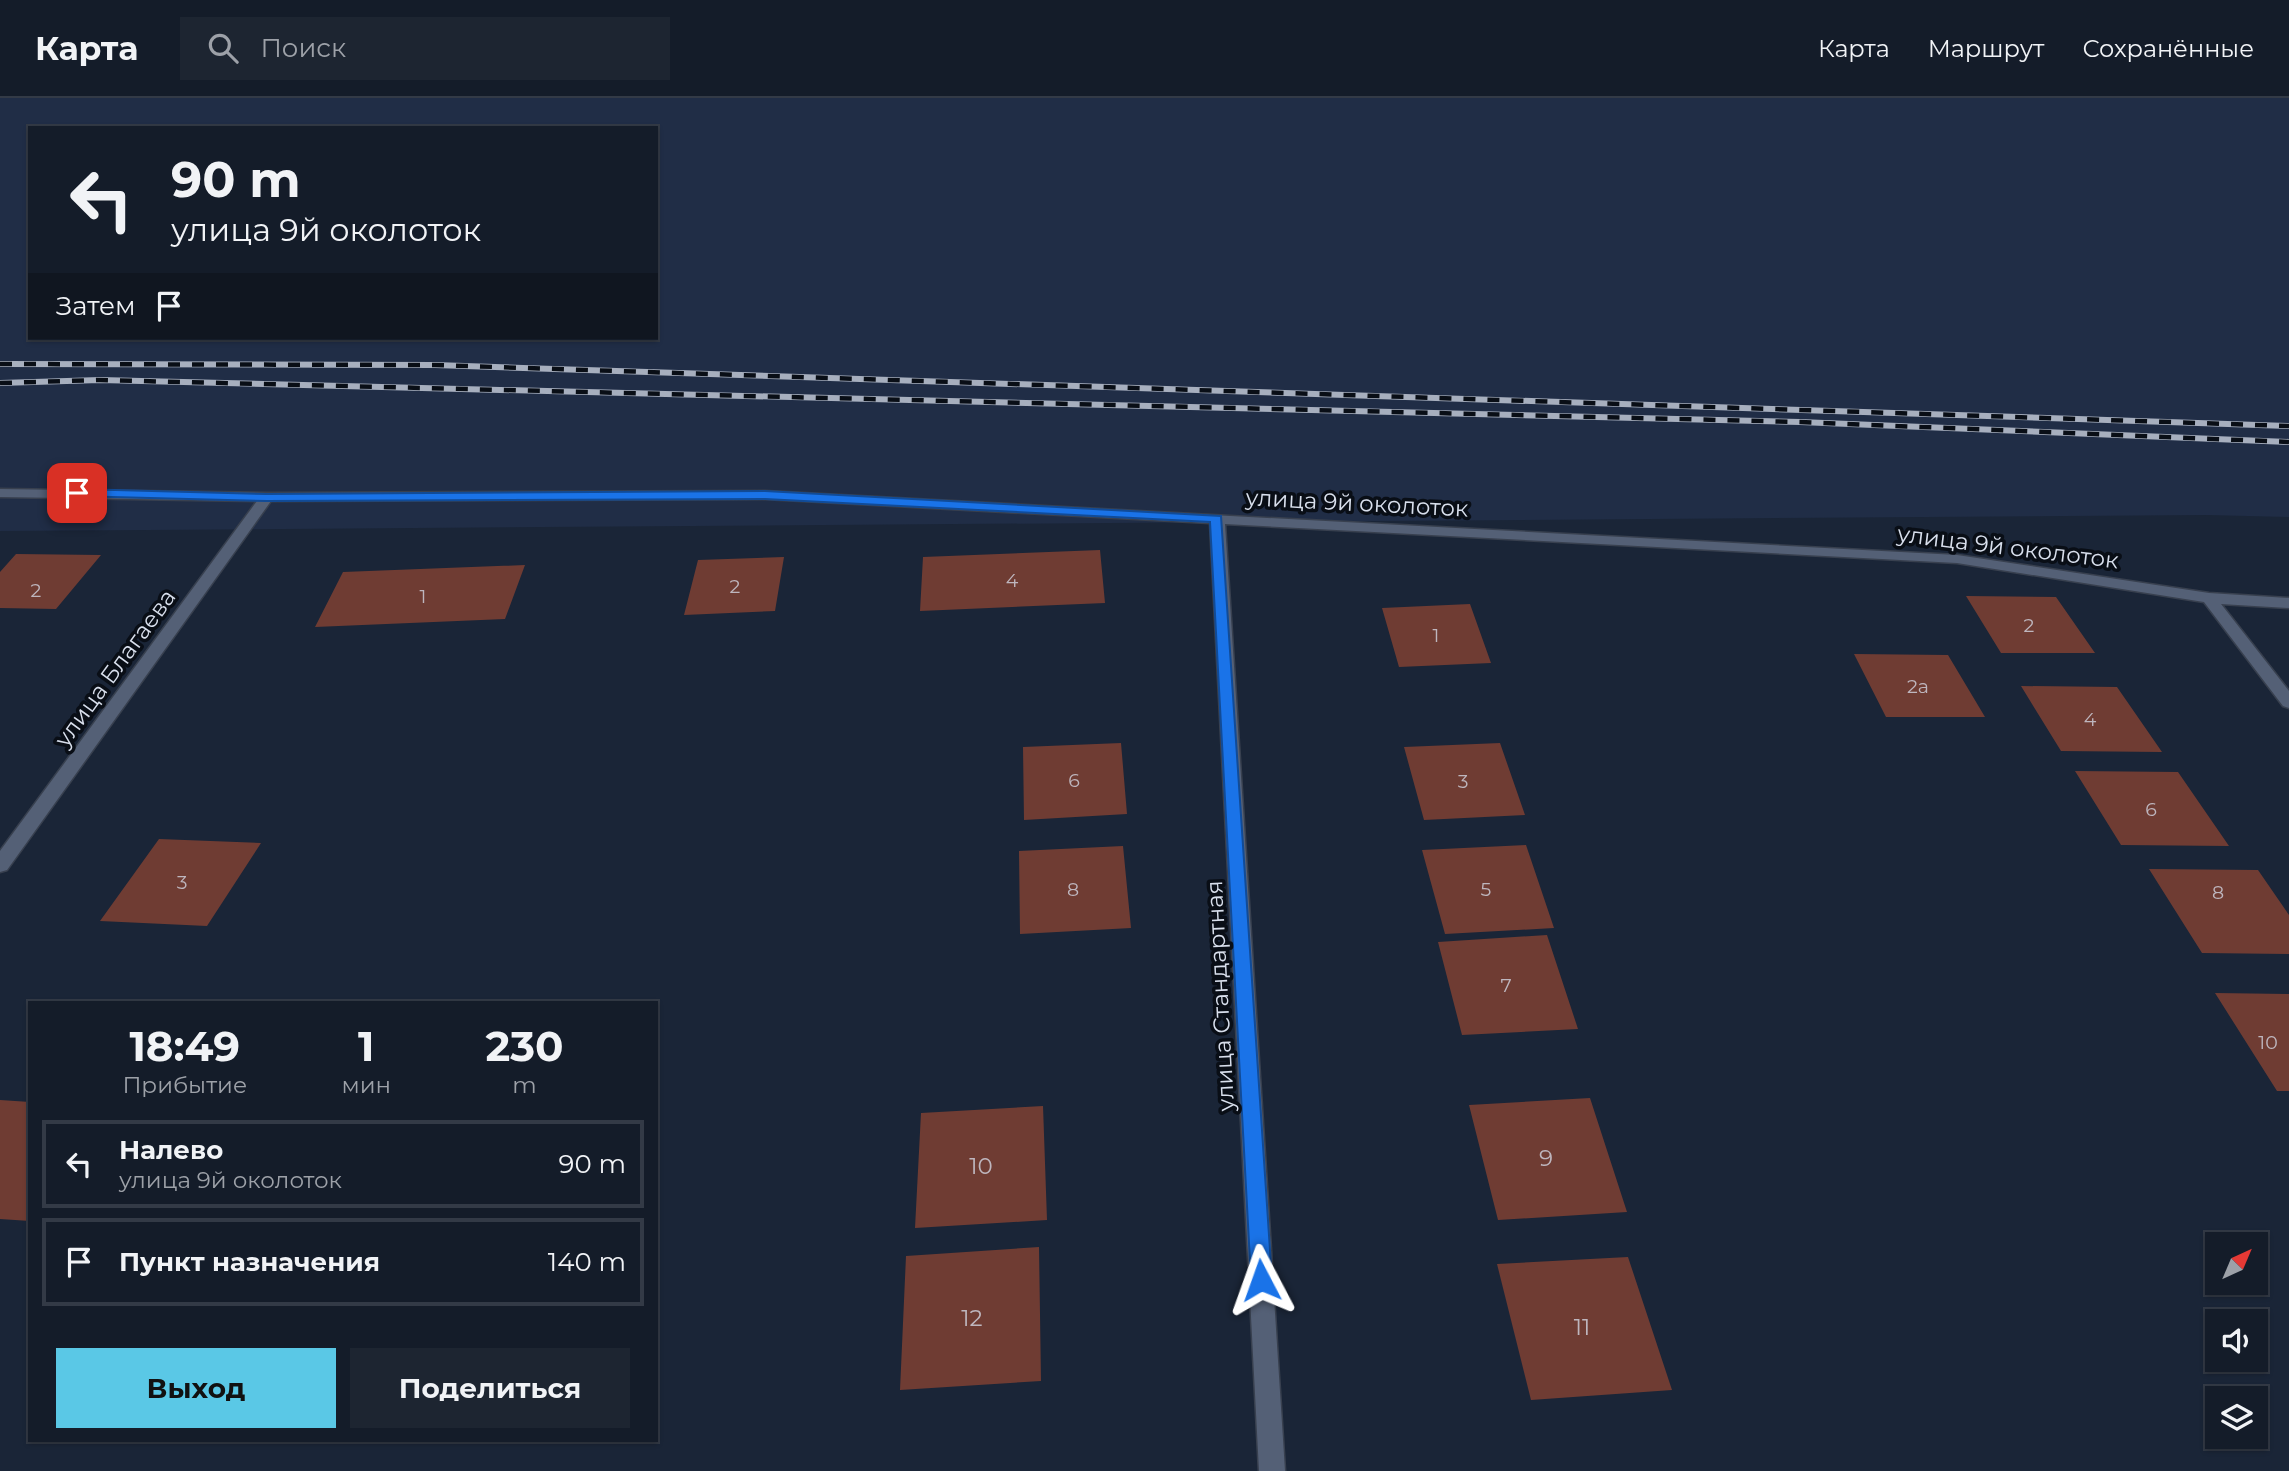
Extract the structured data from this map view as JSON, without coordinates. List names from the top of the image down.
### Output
{
  "streets": {
    "street": ["улица 9й околоток", "улица Благаева", "улица Стандартная"]
  },
  "crossings": [
    ["улица 9й околоток", "улица Благаева"],
    ["улица 9й околоток", "улица Стандартная"]
  ],
  "house_numbers": [
    "4",
    "2",
    "2",
    "1",
    "2",
    "1",
    "2а",
    "4",
    "6",
    "3",
    "6",
    "3",
    "8",
    "5",
    "8",
    "7",
    "10",
    "9",
    "10",
    "12",
    "11"
  ],
  "north": "top right",
  "page": {
    "header": "Карта",
    "search": "Поиск",
    "nav": ["Карта", "Маршрут", "Сохранённые"],
    "turn": ["90 m", "улица 9й околоток"],
    "then": "Затем",
    "eta": [
      "18:49",
      "Прибытие",
      "1",
      "мин",
      "230",
      "m"
    ],
    "list": [
      {
        "name": "Налево",
        "note": "улица 9й околоток",
        "value": "90 m"
      },
      {
        "name": "Пункт назначения",
        "value": "140 m"
      }
    ],
    "buttons": ["Выход", "Поделиться"]
  }
}
